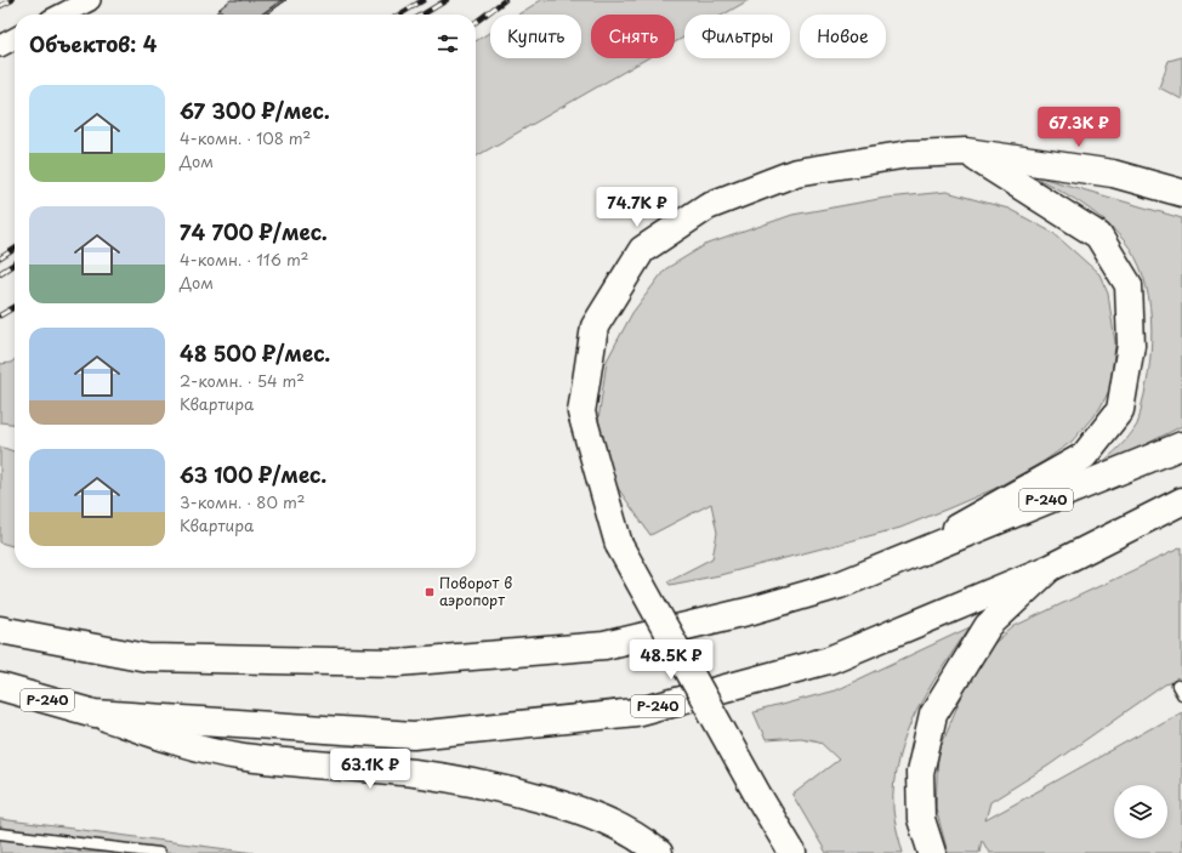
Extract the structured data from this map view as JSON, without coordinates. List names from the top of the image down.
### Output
{
  "streets": {
    "main road": ["Р-240"]
  },
  "places": {
    "transit": ["Поворот в аэропорт"]
  },
  "page": {
    "chip": [
      "Купить",
      "Снять",
      "Фильтры",
      "Новое"
    ],
    "heading": "Объектов: 4",
    "list": [
      {
        "name": "67 300 ₽/мес.",
        "note": "4-комн. · 108 m² · Дом"
      },
      {
        "name": "74 700 ₽/мес.",
        "note": "4-комн. · 116 m² · Дом"
      },
      {
        "name": "48 500 ₽/мес.",
        "note": "2-комн. · 54 m² · Квартира"
      },
      {
        "name": "63 100 ₽/мес.",
        "note": "3-комн. · 80 m² · Квартира"
      }
    ],
    "price": [
      "67.3K ₽",
      "74.7K ₽",
      "48.5K ₽",
      "63.1K ₽"
    ]
  }
}
